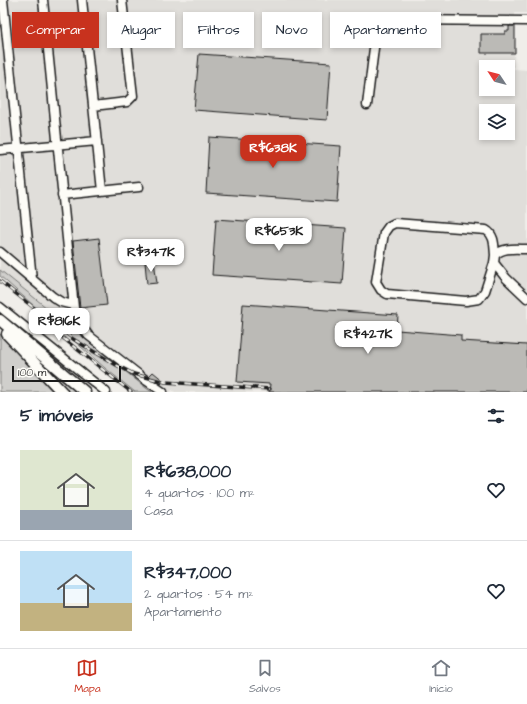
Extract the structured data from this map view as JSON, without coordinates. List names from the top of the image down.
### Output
{
  "scale_bar": "100 m",
  "north": "top left",
  "page": {
    "chip": [
      "Comprar",
      "Alugar",
      "Filtros",
      "Novo",
      "Apartamento"
    ],
    "price": [
      "R$638K",
      "R$653K",
      "R$347K",
      "R$816K",
      "R$427K"
    ],
    "scale": "100 m",
    "heading": "5 imóveis",
    "list": [
      {
        "name": "R$638,000",
        "note": "4 quartos · 100 m² · Casa"
      },
      {
        "name": "R$347,000",
        "note": "2 quartos · 54 m² · Apartamento"
      }
    ],
    "tabs": ["Mapa", "Salvos", "Início"]
  }
}
